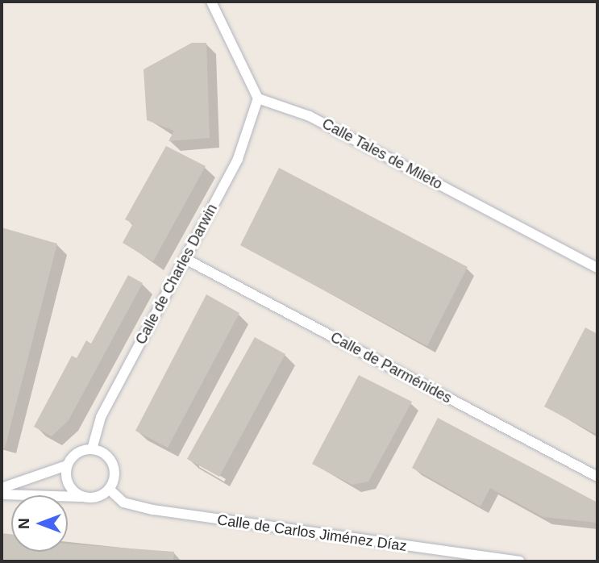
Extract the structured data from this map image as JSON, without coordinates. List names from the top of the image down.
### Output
{
  "streets": {
    "street": [
      "Calle Tales de Mileto",
      "Calle de Charles Darwin",
      "Calle de Parménides",
      "Calle de Carlos Jiménez Díaz"
    ]
  },
  "crossings": [
    ["Calle Tales de Mileto", "Calle de Charles Darwin"],
    ["Calle de Charles Darwin", "Calle de Parménides"],
    ["Calle de Charles Darwin", "Calle de Carlos Jiménez Díaz"]
  ],
  "north": "left"
}
